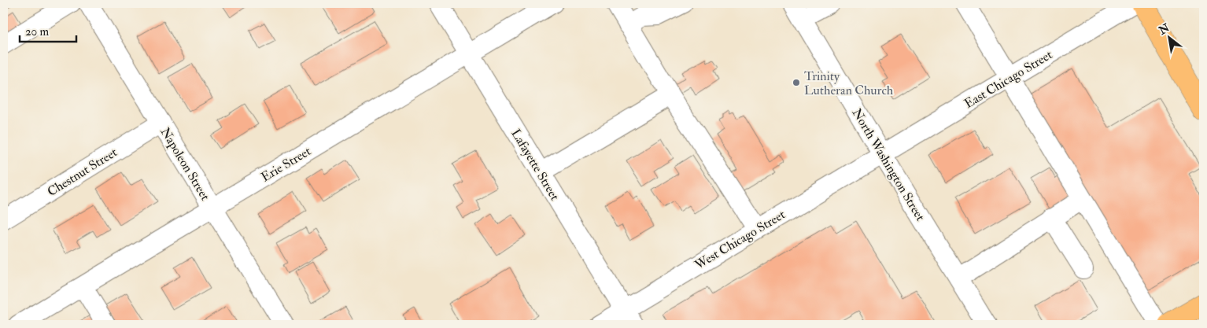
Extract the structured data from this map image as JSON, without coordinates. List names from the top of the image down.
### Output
{
  "streets": {
    "street": [
      "East Chicago Street",
      "Napoleon Street",
      "Erie Street",
      "Lafayette Street",
      "North Washington Street",
      "Chestnut Street",
      "West Chicago Street"
    ]
  },
  "crossings": [
    ["East Chicago Street", "North Washington Street"],
    ["East Chicago Street", "West Chicago Street"],
    ["Napoleon Street", "Erie Street"],
    ["Napoleon Street", "Chestnut Street"],
    ["Erie Street", "Lafayette Street"],
    ["Lafayette Street", "West Chicago Street"],
    ["North Washington Street", "West Chicago Street"]
  ],
  "places": ["Trinity Lutheran Church"],
  "scale_bar": "20 m",
  "north": "top left"
}
